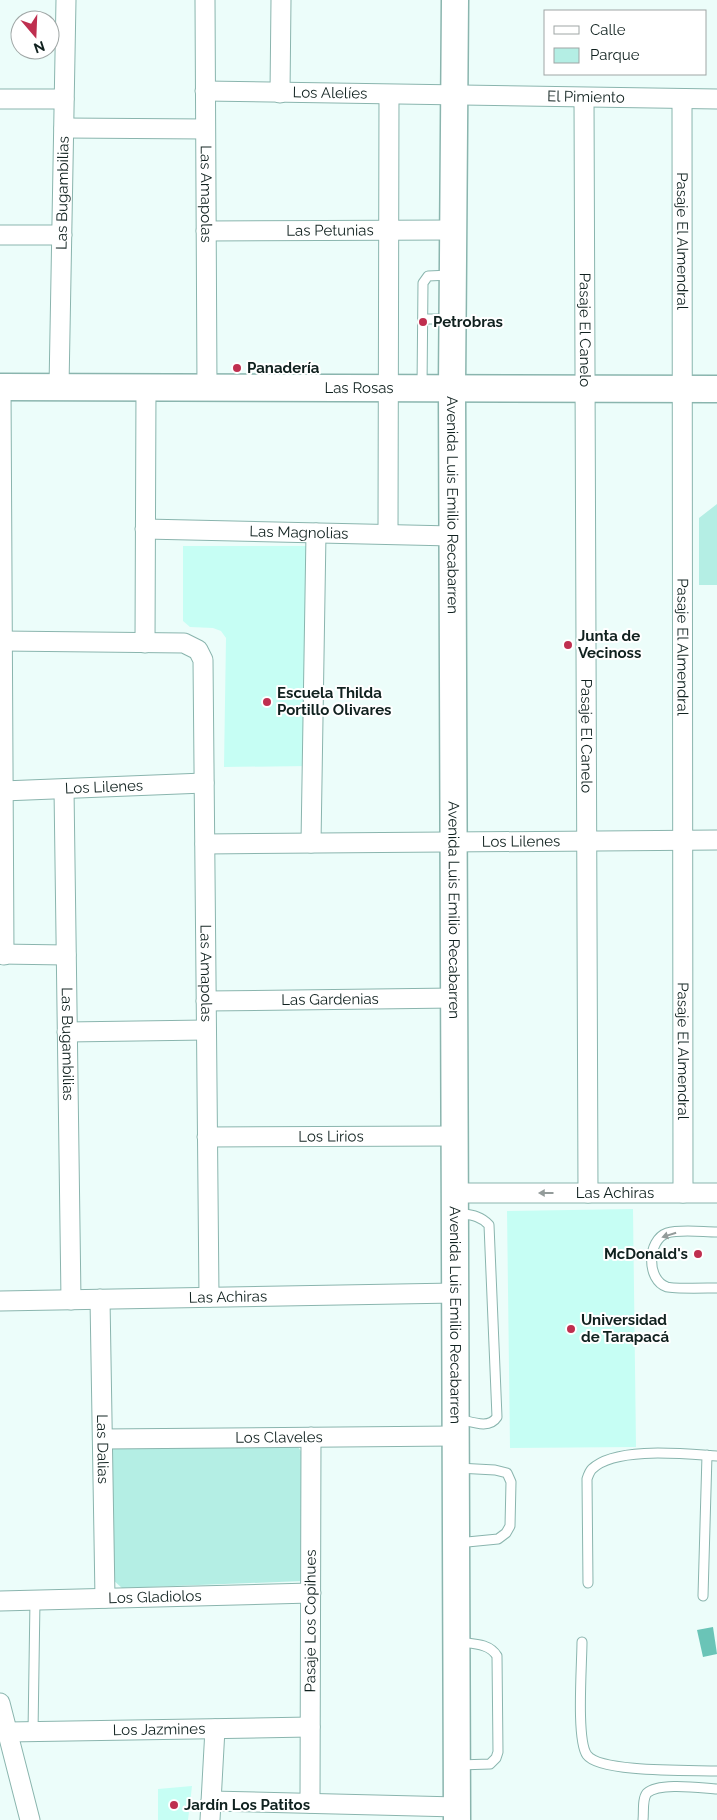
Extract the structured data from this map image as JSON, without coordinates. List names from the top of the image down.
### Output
{
  "streets": {
    "street": [
      "Los Alelíes",
      "El Pimiento",
      "Las Bugambilias",
      "Las Amapolas",
      "Las Petunias",
      "Pasaje El Almendral",
      "Pasaje El Canelo",
      "Las Rosas",
      "Avenida Luis Emilio Recabarren",
      "Las Magnolias",
      "Los Lilenes",
      "Las Gardenias",
      "Los Lirios",
      "Las Achiras",
      "Los Claveles",
      "Las Dalias",
      "Los Gladiolos",
      "Pasaje Los Copihues",
      "Los Jazmines"
    ]
  },
  "crossings": [
    ["Los Alelíes", "El Pimiento"],
    ["Los Alelíes", "Las Amapolas"],
    ["Los Alelíes", "Avenida Luis Emilio Recabarren"],
    ["El Pimiento", "Pasaje El Almendral"],
    ["El Pimiento", "Pasaje El Canelo"],
    ["El Pimiento", "Avenida Luis Emilio Recabarren"],
    ["Las Bugambilias", "Las Rosas"],
    ["Las Bugambilias", "Los Lilenes"],
    ["Las Bugambilias", "Las Achiras"],
    ["Las Amapolas", "Las Petunias"],
    ["Las Amapolas", "Las Rosas"],
    ["Las Amapolas", "Los Lilenes"],
    ["Las Amapolas", "Las Gardenias"],
    ["Las Amapolas", "Los Lirios"],
    ["Las Amapolas", "Las Achiras"],
    ["Las Petunias", "Avenida Luis Emilio Recabarren"],
    ["Pasaje El Almendral", "Las Rosas"],
    ["Pasaje El Almendral", "Los Lilenes"],
    ["Pasaje El Almendral", "Las Achiras"],
    ["Pasaje El Canelo", "Las Rosas"],
    ["Pasaje El Canelo", "Los Lilenes"],
    ["Pasaje El Canelo", "Las Achiras"],
    ["Las Rosas", "Avenida Luis Emilio Recabarren"],
    ["Avenida Luis Emilio Recabarren", "Las Magnolias"],
    ["Avenida Luis Emilio Recabarren", "Los Lilenes"],
    ["Avenida Luis Emilio Recabarren", "Las Gardenias"],
    ["Avenida Luis Emilio Recabarren", "Los Lirios"],
    ["Avenida Luis Emilio Recabarren", "Las Achiras"],
    ["Avenida Luis Emilio Recabarren", "Los Claveles"],
    ["Las Achiras", "Las Dalias"],
    ["Los Claveles", "Las Dalias"],
    ["Los Claveles", "Pasaje Los Copihues"],
    ["Las Dalias", "Los Gladiolos"],
    ["Los Gladiolos", "Pasaje Los Copihues"],
    ["Pasaje Los Copihues", "Los Jazmines"]
  ],
  "places": [
    "Petrobras",
    "Panadería",
    "Junta de Vecinoss",
    "Escuela Thilda Portillo Olivares",
    "McDonald's",
    "Universidad de Tarapacá",
    "Jardín Los Patitos"
  ],
  "legend": ["Calle", "Parque"],
  "north": "bottom"
}
